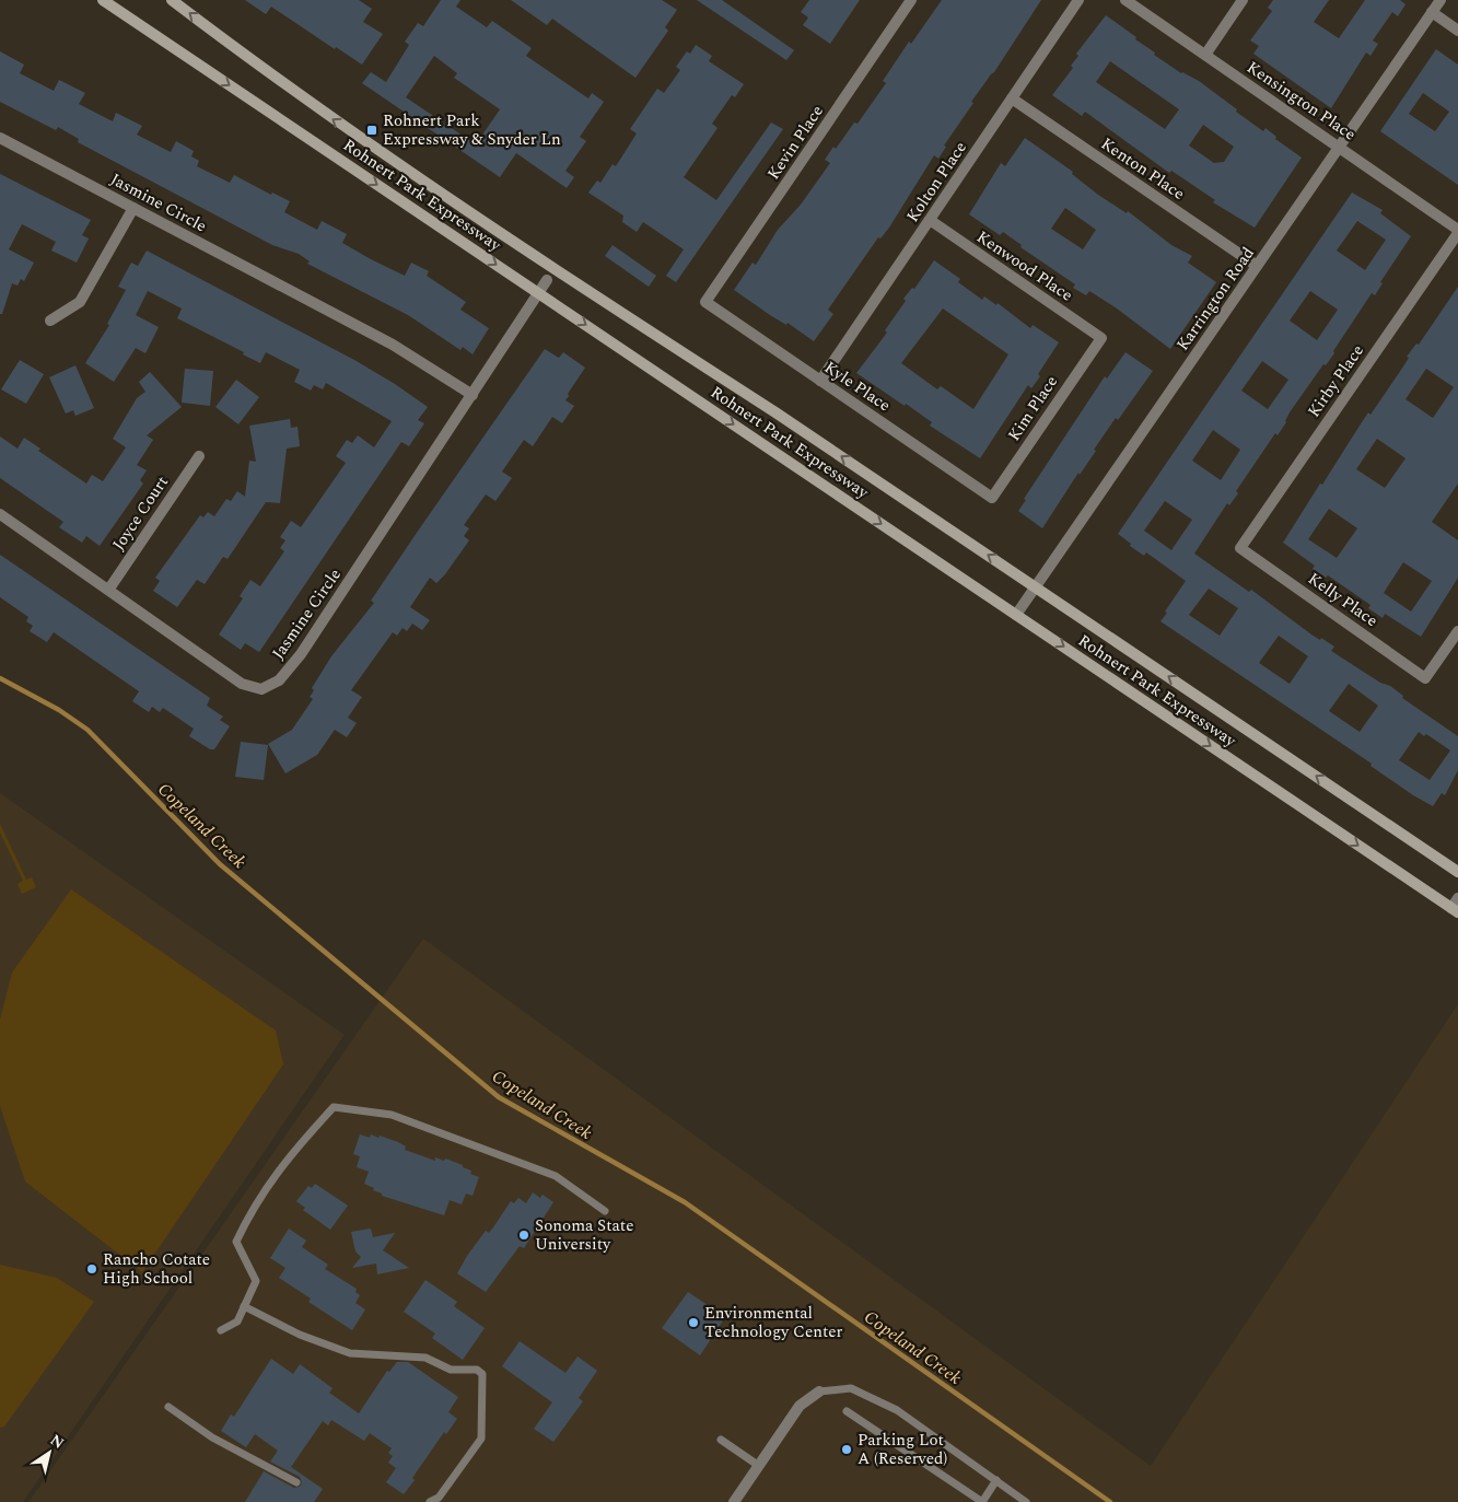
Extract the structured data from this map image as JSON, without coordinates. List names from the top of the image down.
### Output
{
  "streets": {
    "main road": ["Rohnert Park Expressway"],
    "street": [
      "Kensington Place",
      "Kevin Place",
      "Kenton Place",
      "Kolton Place",
      "Jasmine Circle",
      "Kenwood Place",
      "Karrington Road",
      "Kirby Place",
      "Kyle Place",
      "Kim Place",
      "Joyce Court",
      "Kelly Place"
    ]
  },
  "crossings": [
    ["Kensington Place", "Karrington Road"],
    ["Kensington Place", "Kirby Place"],
    ["Kevin Place", "Kyle Place"],
    ["Kenton Place", "Kolton Place"],
    ["Kenton Place", "Karrington Road"],
    ["Kolton Place", "Kenwood Place"],
    ["Kolton Place", "Kyle Place"],
    ["Rohnert Park Expressway", "Jasmine Circle"],
    ["Rohnert Park Expressway", "Karrington Road"],
    ["Jasmine Circle", "Joyce Court"],
    ["Kenwood Place", "Kim Place"],
    ["Kirby Place", "Kelly Place"],
    ["Kyle Place", "Kim Place"]
  ],
  "water": ["Copeland Creek"],
  "places": {
    "transit": ["Rohnert Park Expressway & Snyder Ln"],
    "other": [
      "Sonoma State University",
      "Rancho Cotate High School",
      "Environmental Technology Center",
      "Parking Lot A (Reserved)"
    ]
  },
  "north": "top right"
}
